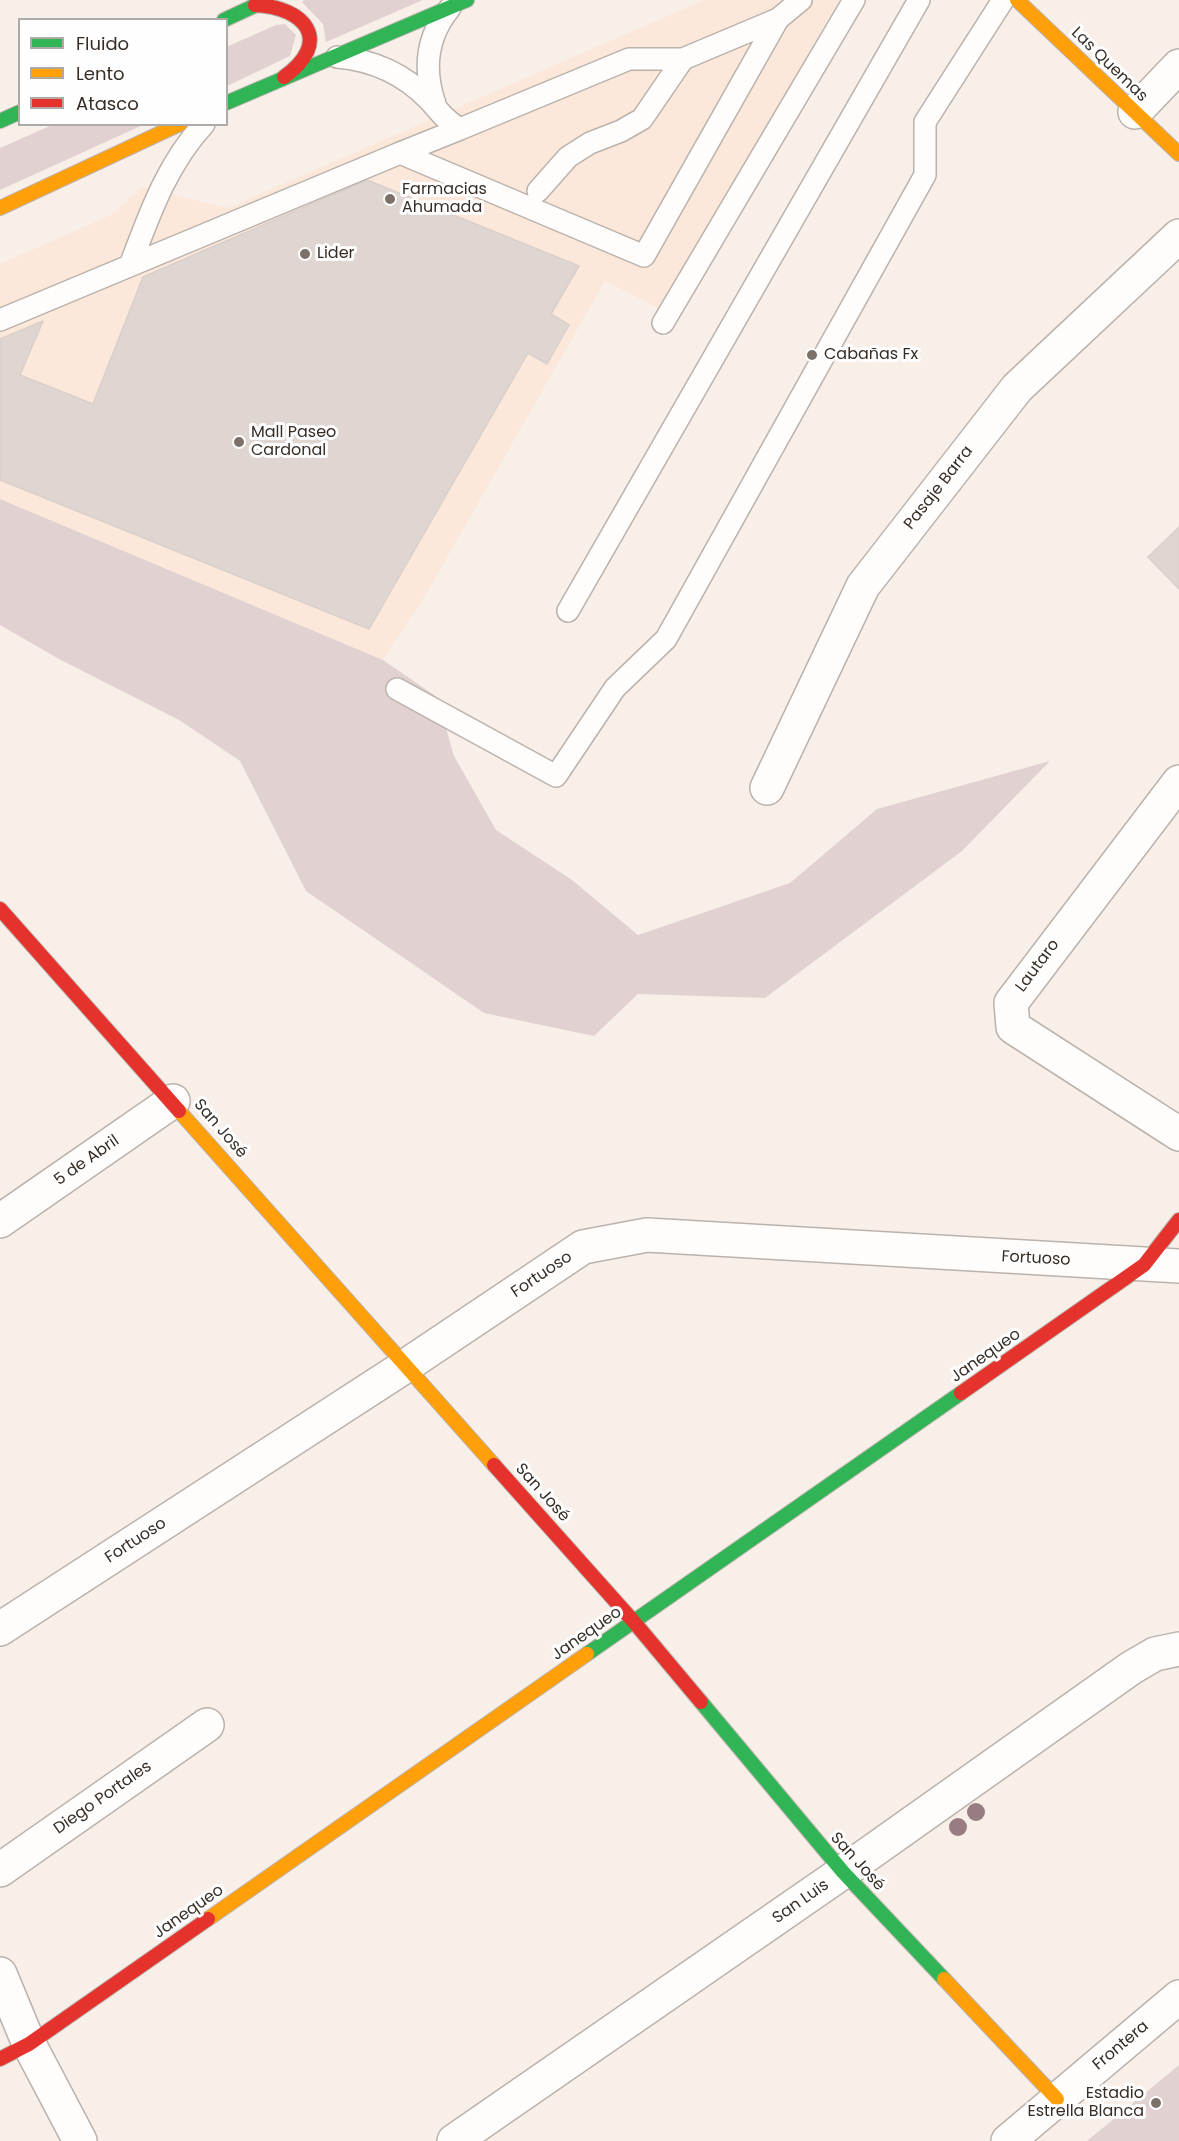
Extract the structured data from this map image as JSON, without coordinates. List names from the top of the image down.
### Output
{
  "streets": {
    "street": [
      "Las Quemas",
      "Pasaje Barra",
      "Lautaro",
      "San José",
      "5 de Abril",
      "Fortuoso",
      "Janequeo",
      "Diego Portales",
      "San Luis",
      "Frontera"
    ]
  },
  "crossings": [
    ["San José", "5 de Abril"],
    ["San José", "Fortuoso"],
    ["San José", "Janequeo"],
    ["San José", "San Luis"],
    ["San José", "Frontera"],
    ["Fortuoso", "Janequeo"]
  ],
  "places": [
    "Farmacias Ahumada",
    "Lider",
    "Cabañas Fx",
    "Mall Paseo Cardonal",
    "Estadio Estrella Blanca"
  ],
  "legend": ["Fluido", "Lento", "Atasco"]
}
